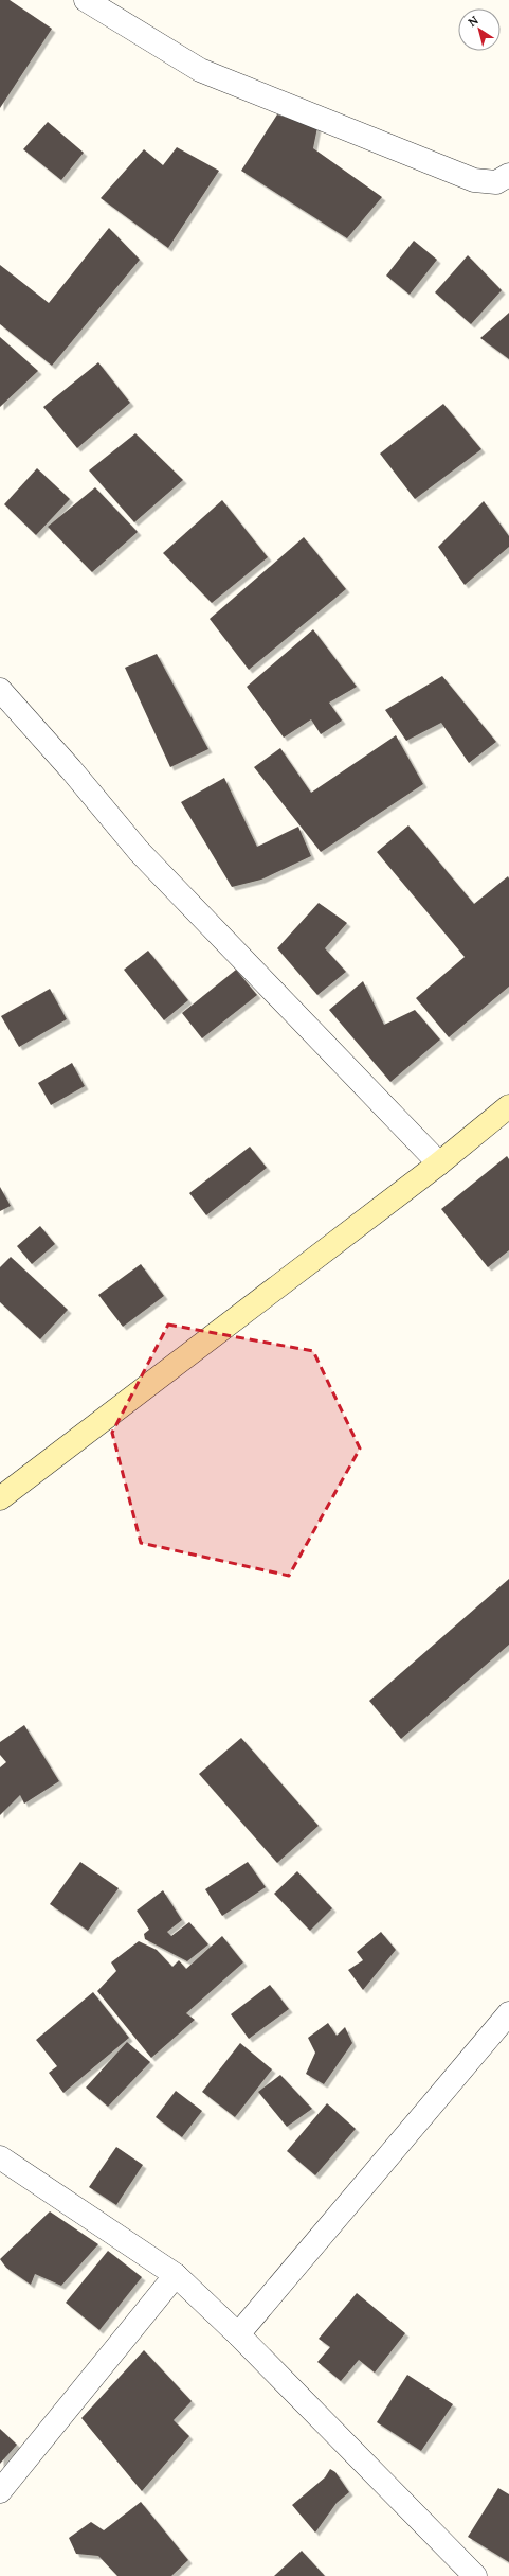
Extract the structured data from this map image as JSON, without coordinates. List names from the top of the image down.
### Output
{
  "north": "top left"
}
